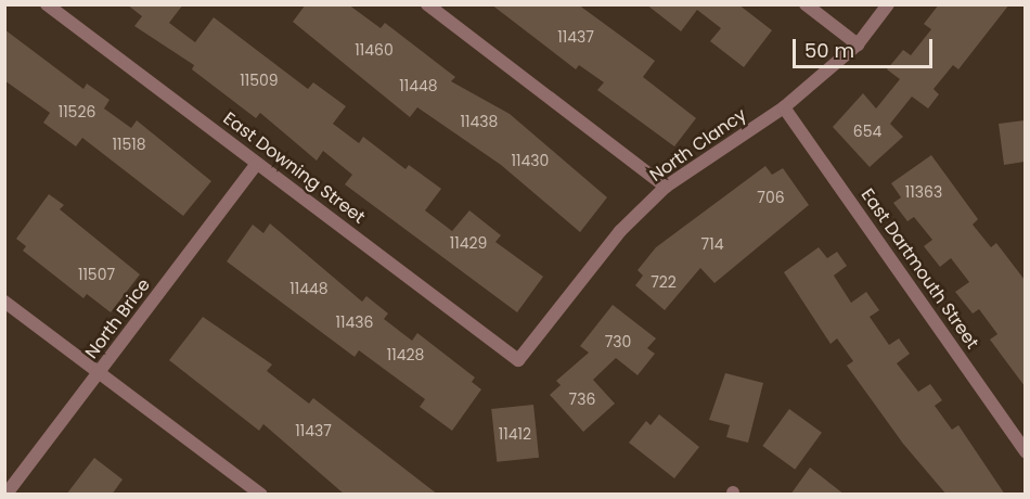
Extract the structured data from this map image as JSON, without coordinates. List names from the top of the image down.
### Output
{
  "streets": {
    "street": [
      "North Clancy",
      "East Downing Street",
      "East Dartmouth Street",
      "North Brice"
    ]
  },
  "crossings": [
    ["North Clancy", "East Downing Street"],
    ["North Clancy", "East Dartmouth Street"],
    ["East Downing Street", "North Brice"]
  ],
  "house_numbers": [
    "11437",
    "11460",
    "11509",
    "11448",
    "11526",
    "11438",
    "654",
    "11518",
    "11430",
    "11363",
    "706",
    "11429",
    "714",
    "11507",
    "722",
    "11448",
    "11436",
    "730",
    "11428",
    "736",
    "11437",
    "11412"
  ],
  "scale_bar": "50 m"
}
